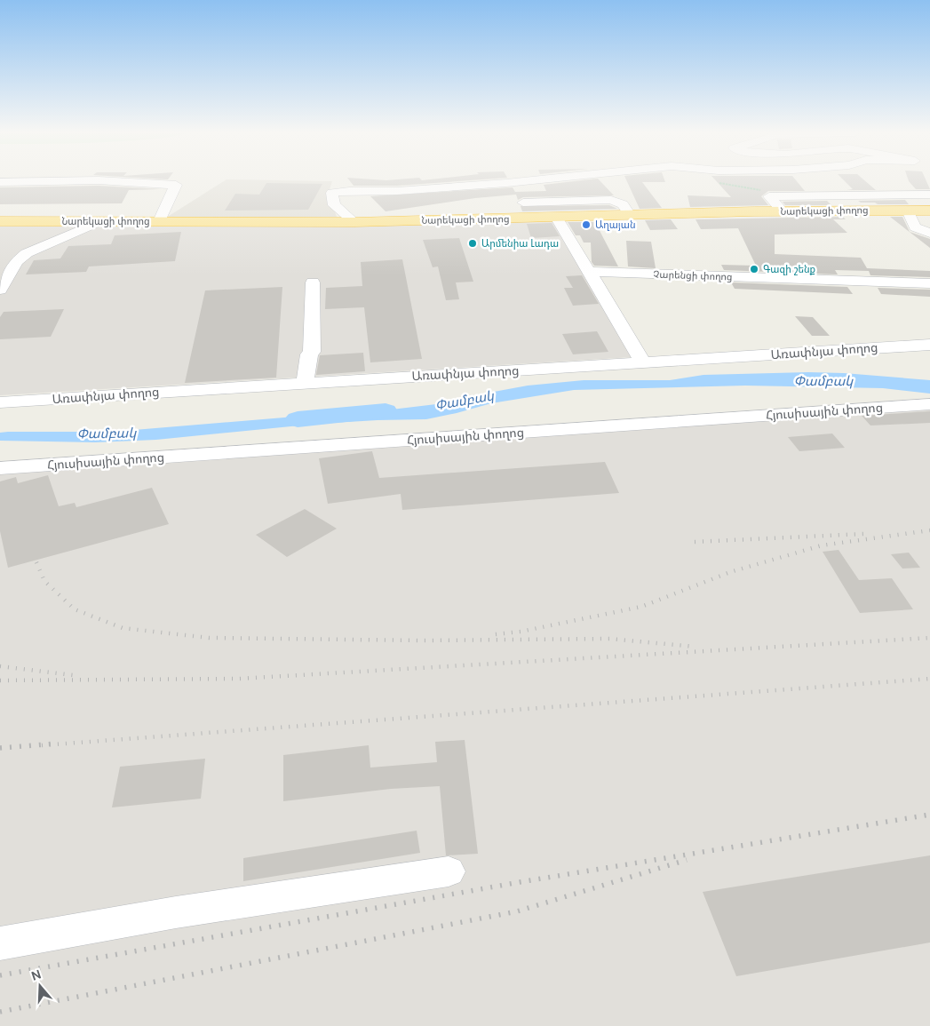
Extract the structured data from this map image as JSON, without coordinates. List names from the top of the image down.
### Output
{
  "streets": {
    "highway": ["Նարեկացի փողոց"],
    "street": ["Չարենցի փողոց", "Առափնյա փողոց", "Հյուսիսային փողոց"]
  },
  "water": ["Փամբակ"],
  "places": ["Աղայան", "Արմենիա Լադա", "Գազի շենք"],
  "north": "top"
}
